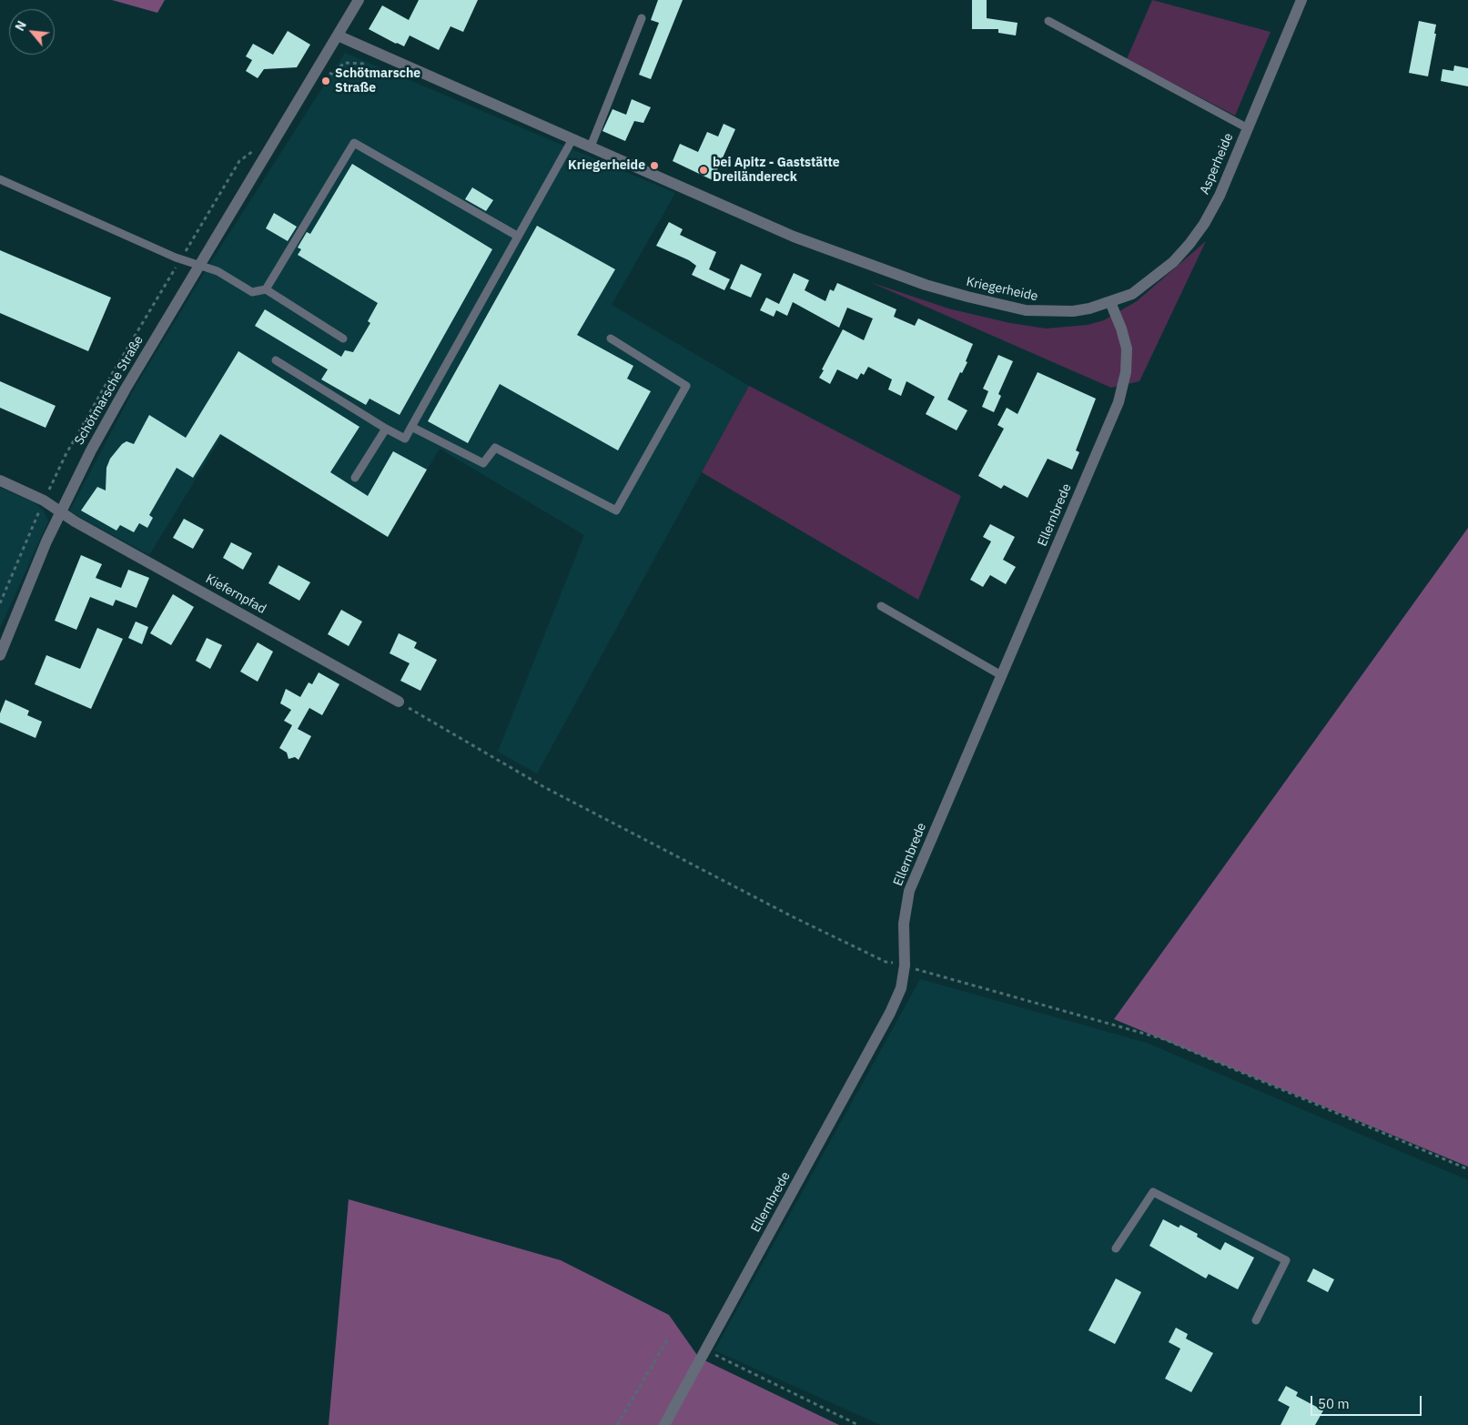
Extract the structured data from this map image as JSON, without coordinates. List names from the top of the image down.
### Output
{
  "streets": {
    "street": [
      "Asperheide",
      "Kriegerheide",
      "Schötmarsche Straße",
      "Ellernbrede",
      "Kiefernpfad"
    ]
  },
  "crossings": [
    ["Asperheide", "Kriegerheide"],
    ["Asperheide", "Ellernbrede"],
    ["Kriegerheide", "Schötmarsche Straße"],
    ["Kriegerheide", "Ellernbrede"],
    ["Schötmarsche Straße", "Kiefernpfad"]
  ],
  "places": ["Schötmarsche Straße", "Kriegerheide", "bei Apitz - Gaststätte Dreiländereck"],
  "scale_bar": "50 m",
  "north": "top left"
}
